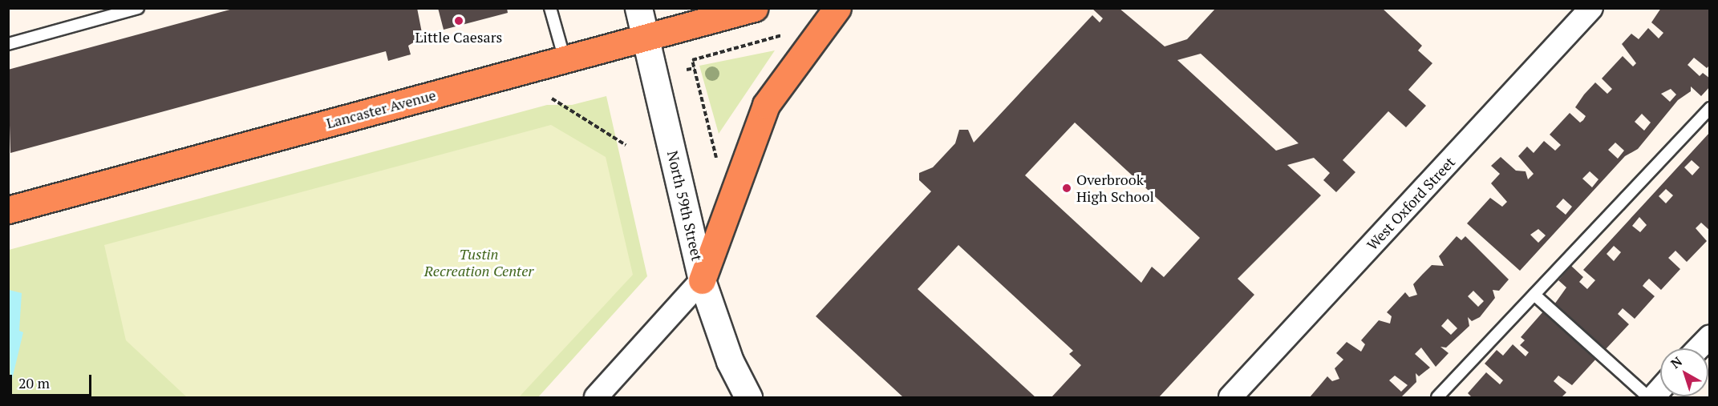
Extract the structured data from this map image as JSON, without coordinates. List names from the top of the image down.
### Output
{
  "streets": {
    "highway": ["Lancaster Avenue"],
    "street": ["West Oxford Street", "North 59th Street"]
  },
  "crossings": [
    ["Lancaster Avenue", "North 59th Street"]
  ],
  "parks": ["Tustin Recreation Center"],
  "places": ["Little Caesars", "Overbrook High School"],
  "scale_bar": "20 m",
  "north": "top left"
}
